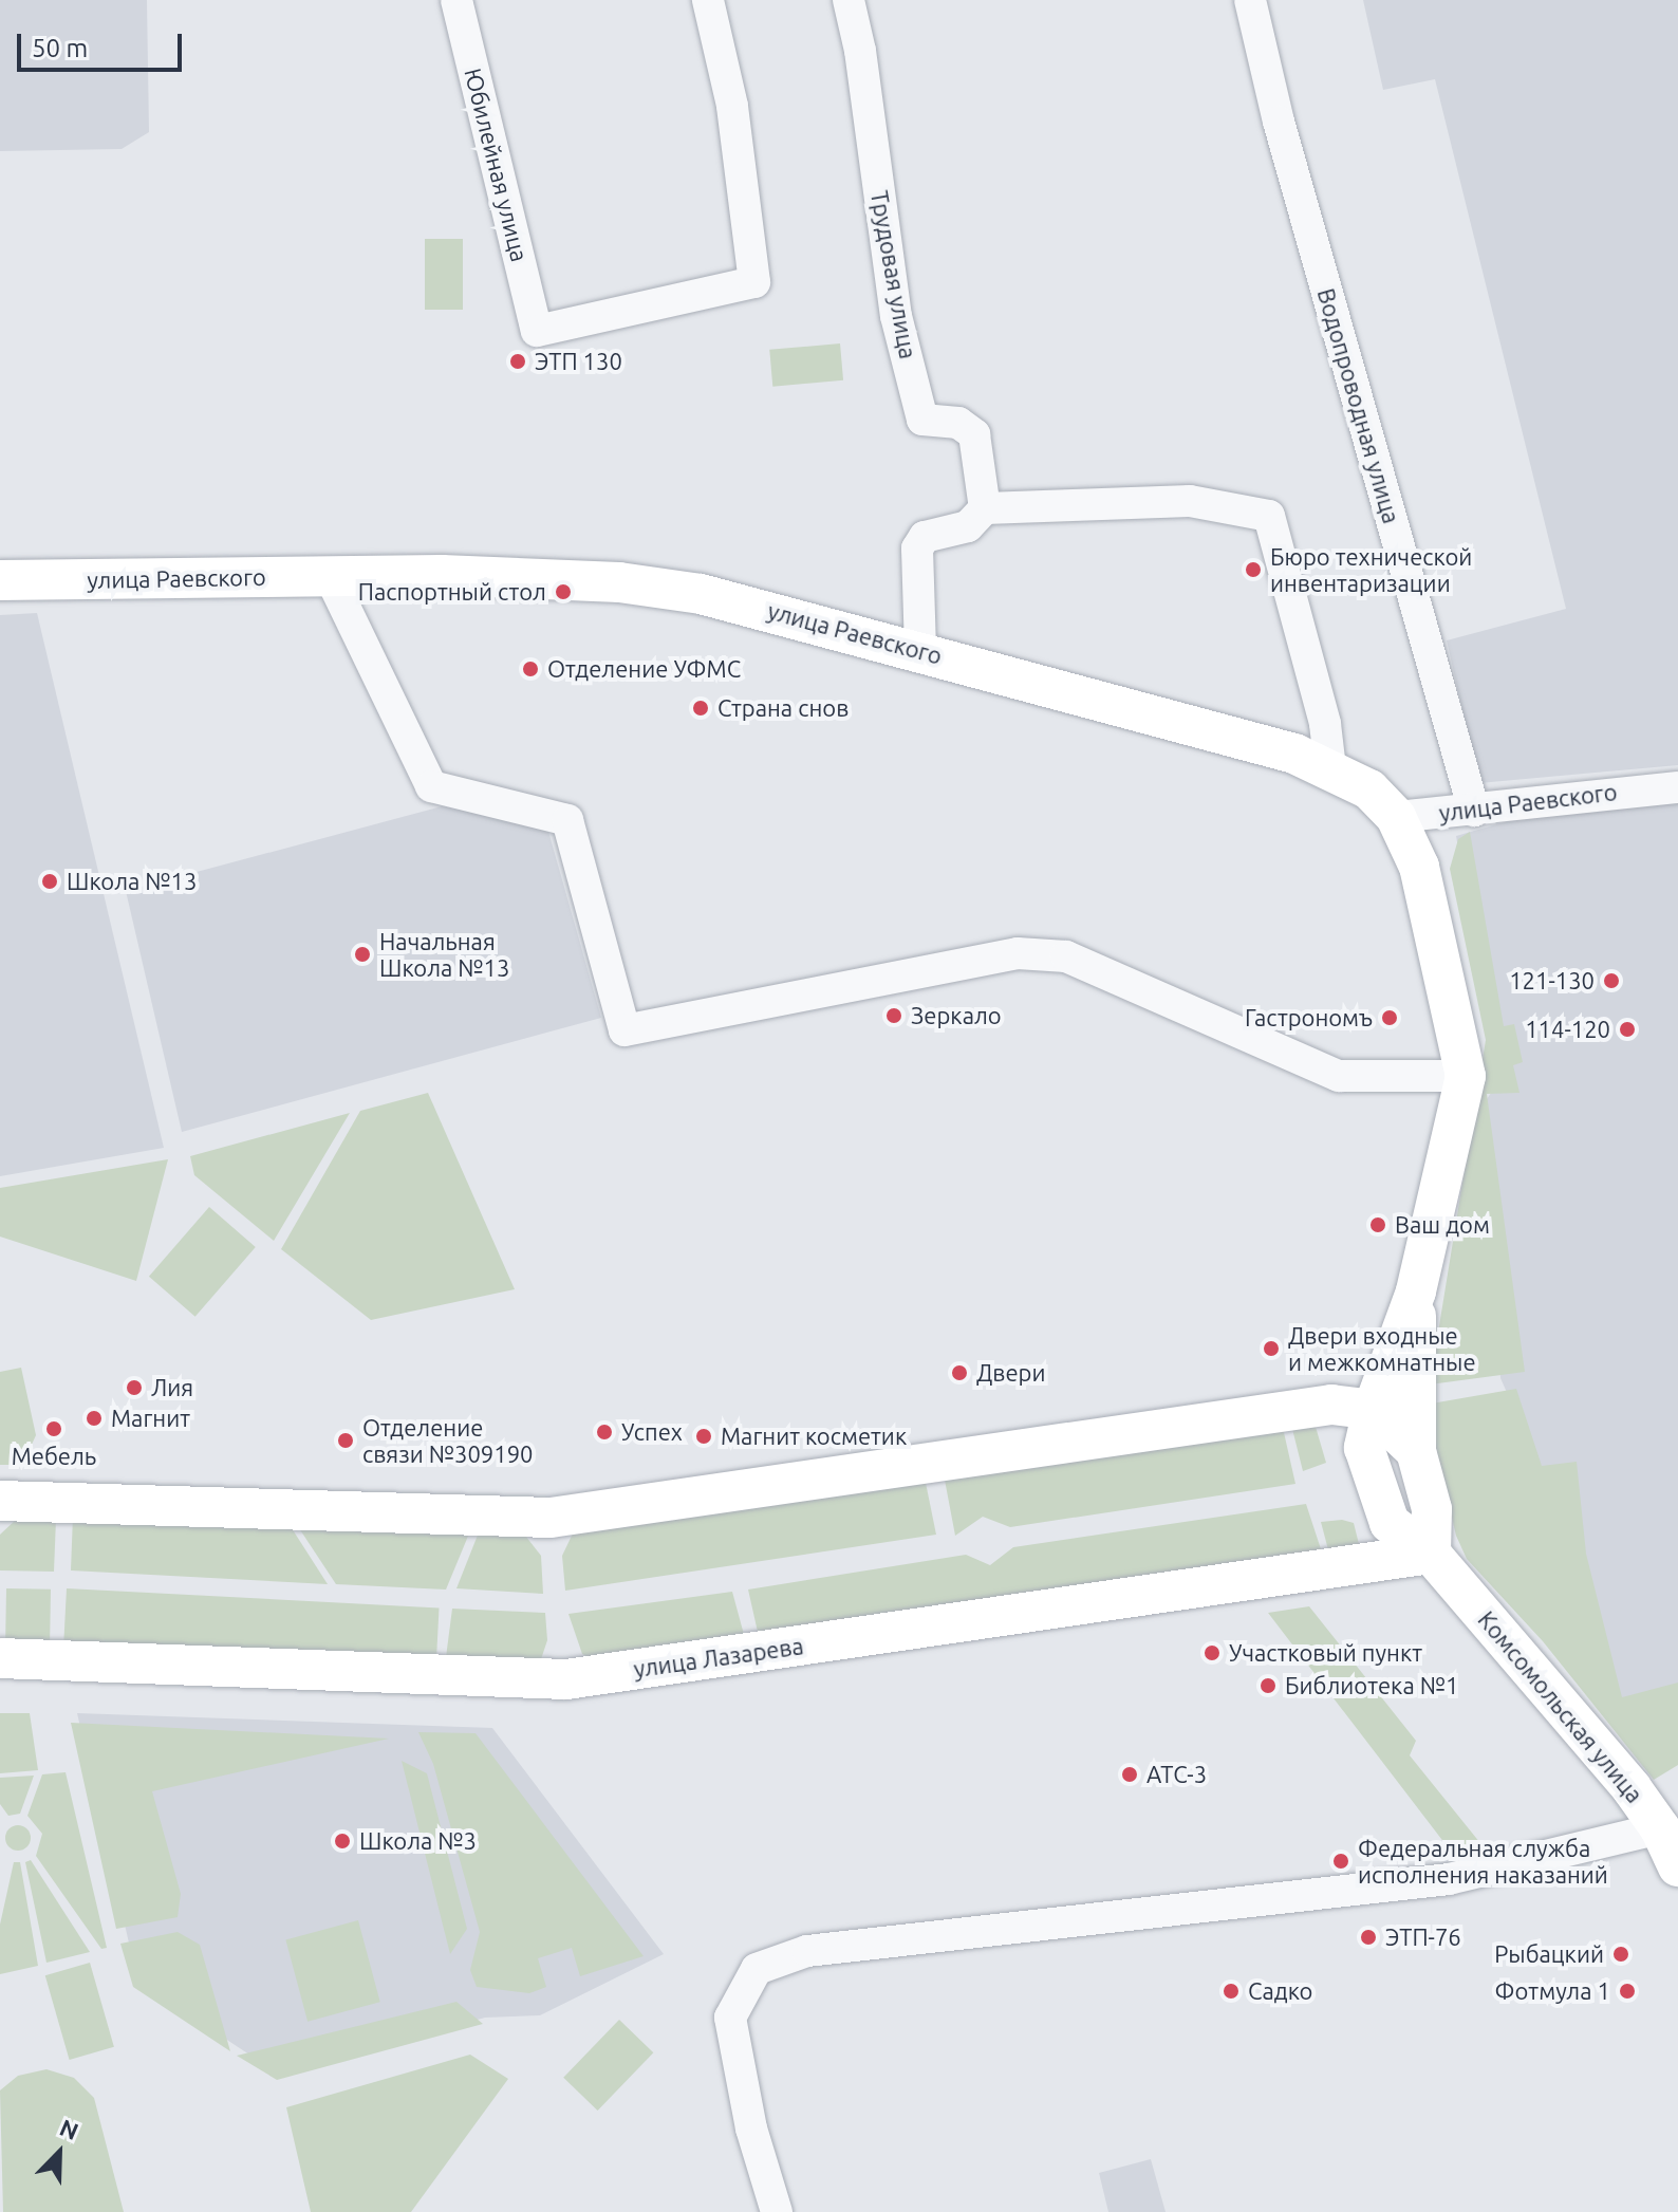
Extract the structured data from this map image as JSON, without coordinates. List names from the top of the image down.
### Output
{
  "streets": {
    "main road": ["улица Раевского", "улица Лазарева", "Комсомольская улица"],
    "street": ["Юбилейная улица", "Трудовая улица", "Водопроводная улица"]
  },
  "crossings": [
    ["Водопроводная улица", "улица Раевского"],
    ["улица Раевского", "Комсомольская улица"],
    ["улица Лазарева", "Комсомольская улица"]
  ],
  "places": [
    "ЭТП 130",
    "Бюро технической инвентаризации",
    "Паспортный стол",
    "Отделение УФМС",
    "Страна снов",
    "Школа №13",
    "Начальная Школа №13",
    "121-130",
    "Зеркало",
    "Гастрономъ",
    "114-120",
    "Ваш дом",
    "Двери входные и межкомнатные",
    "Двери",
    "Лия",
    "Магнит",
    "Мебель",
    "Успех",
    "Магнит косметик",
    "Отделение связи №309190",
    "Участковый пункт",
    "Библиотека №1",
    "АТС-3",
    "Школа №3",
    "Федеральная служба исполнения наказаний",
    "ЭТП-76",
    "Рыбацкий",
    "Садко",
    "Фотмула 1"
  ],
  "scale_bar": "50 m",
  "north": "top right"
}
